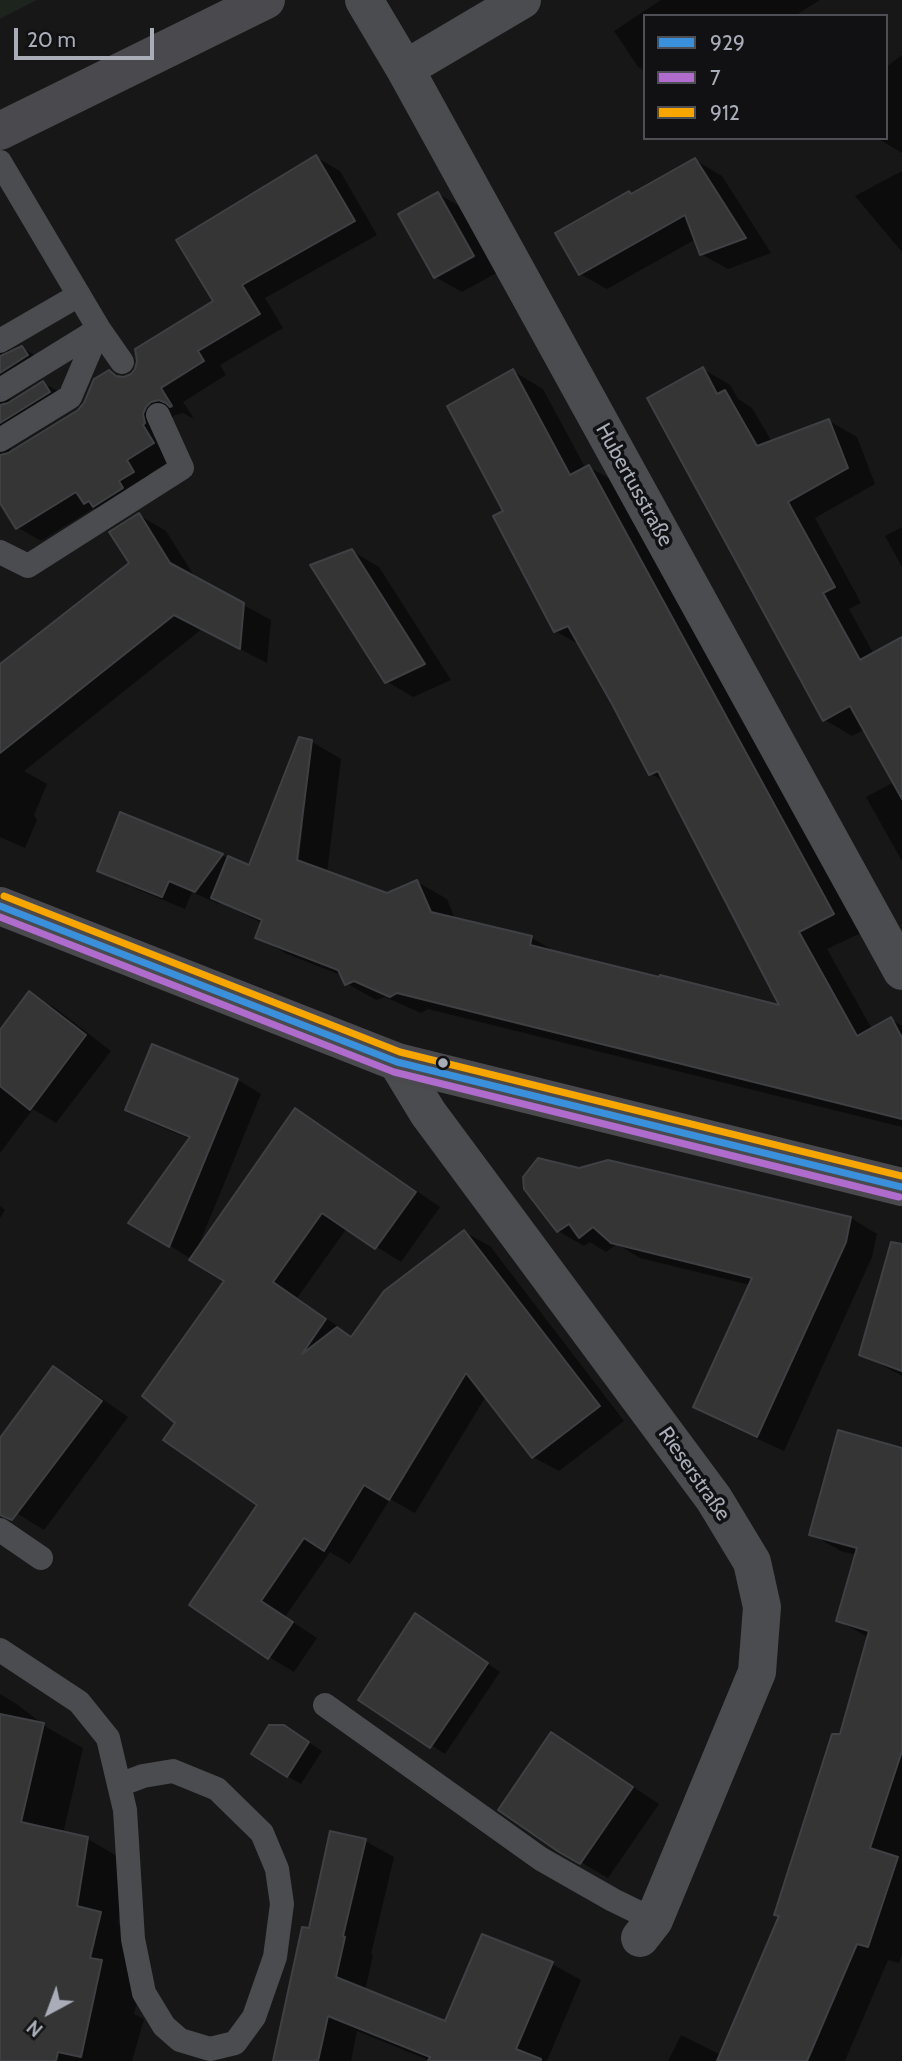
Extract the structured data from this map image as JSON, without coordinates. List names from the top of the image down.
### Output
{
  "streets": {
    "street": ["Hubertusstraße", "Rieserstraße"]
  },
  "lines": ["transit line 912", "transit line 929", "transit line 7"],
  "legend": ["929", "7", "912"],
  "scale_bar": "20 m",
  "north": "bottom left"
}
